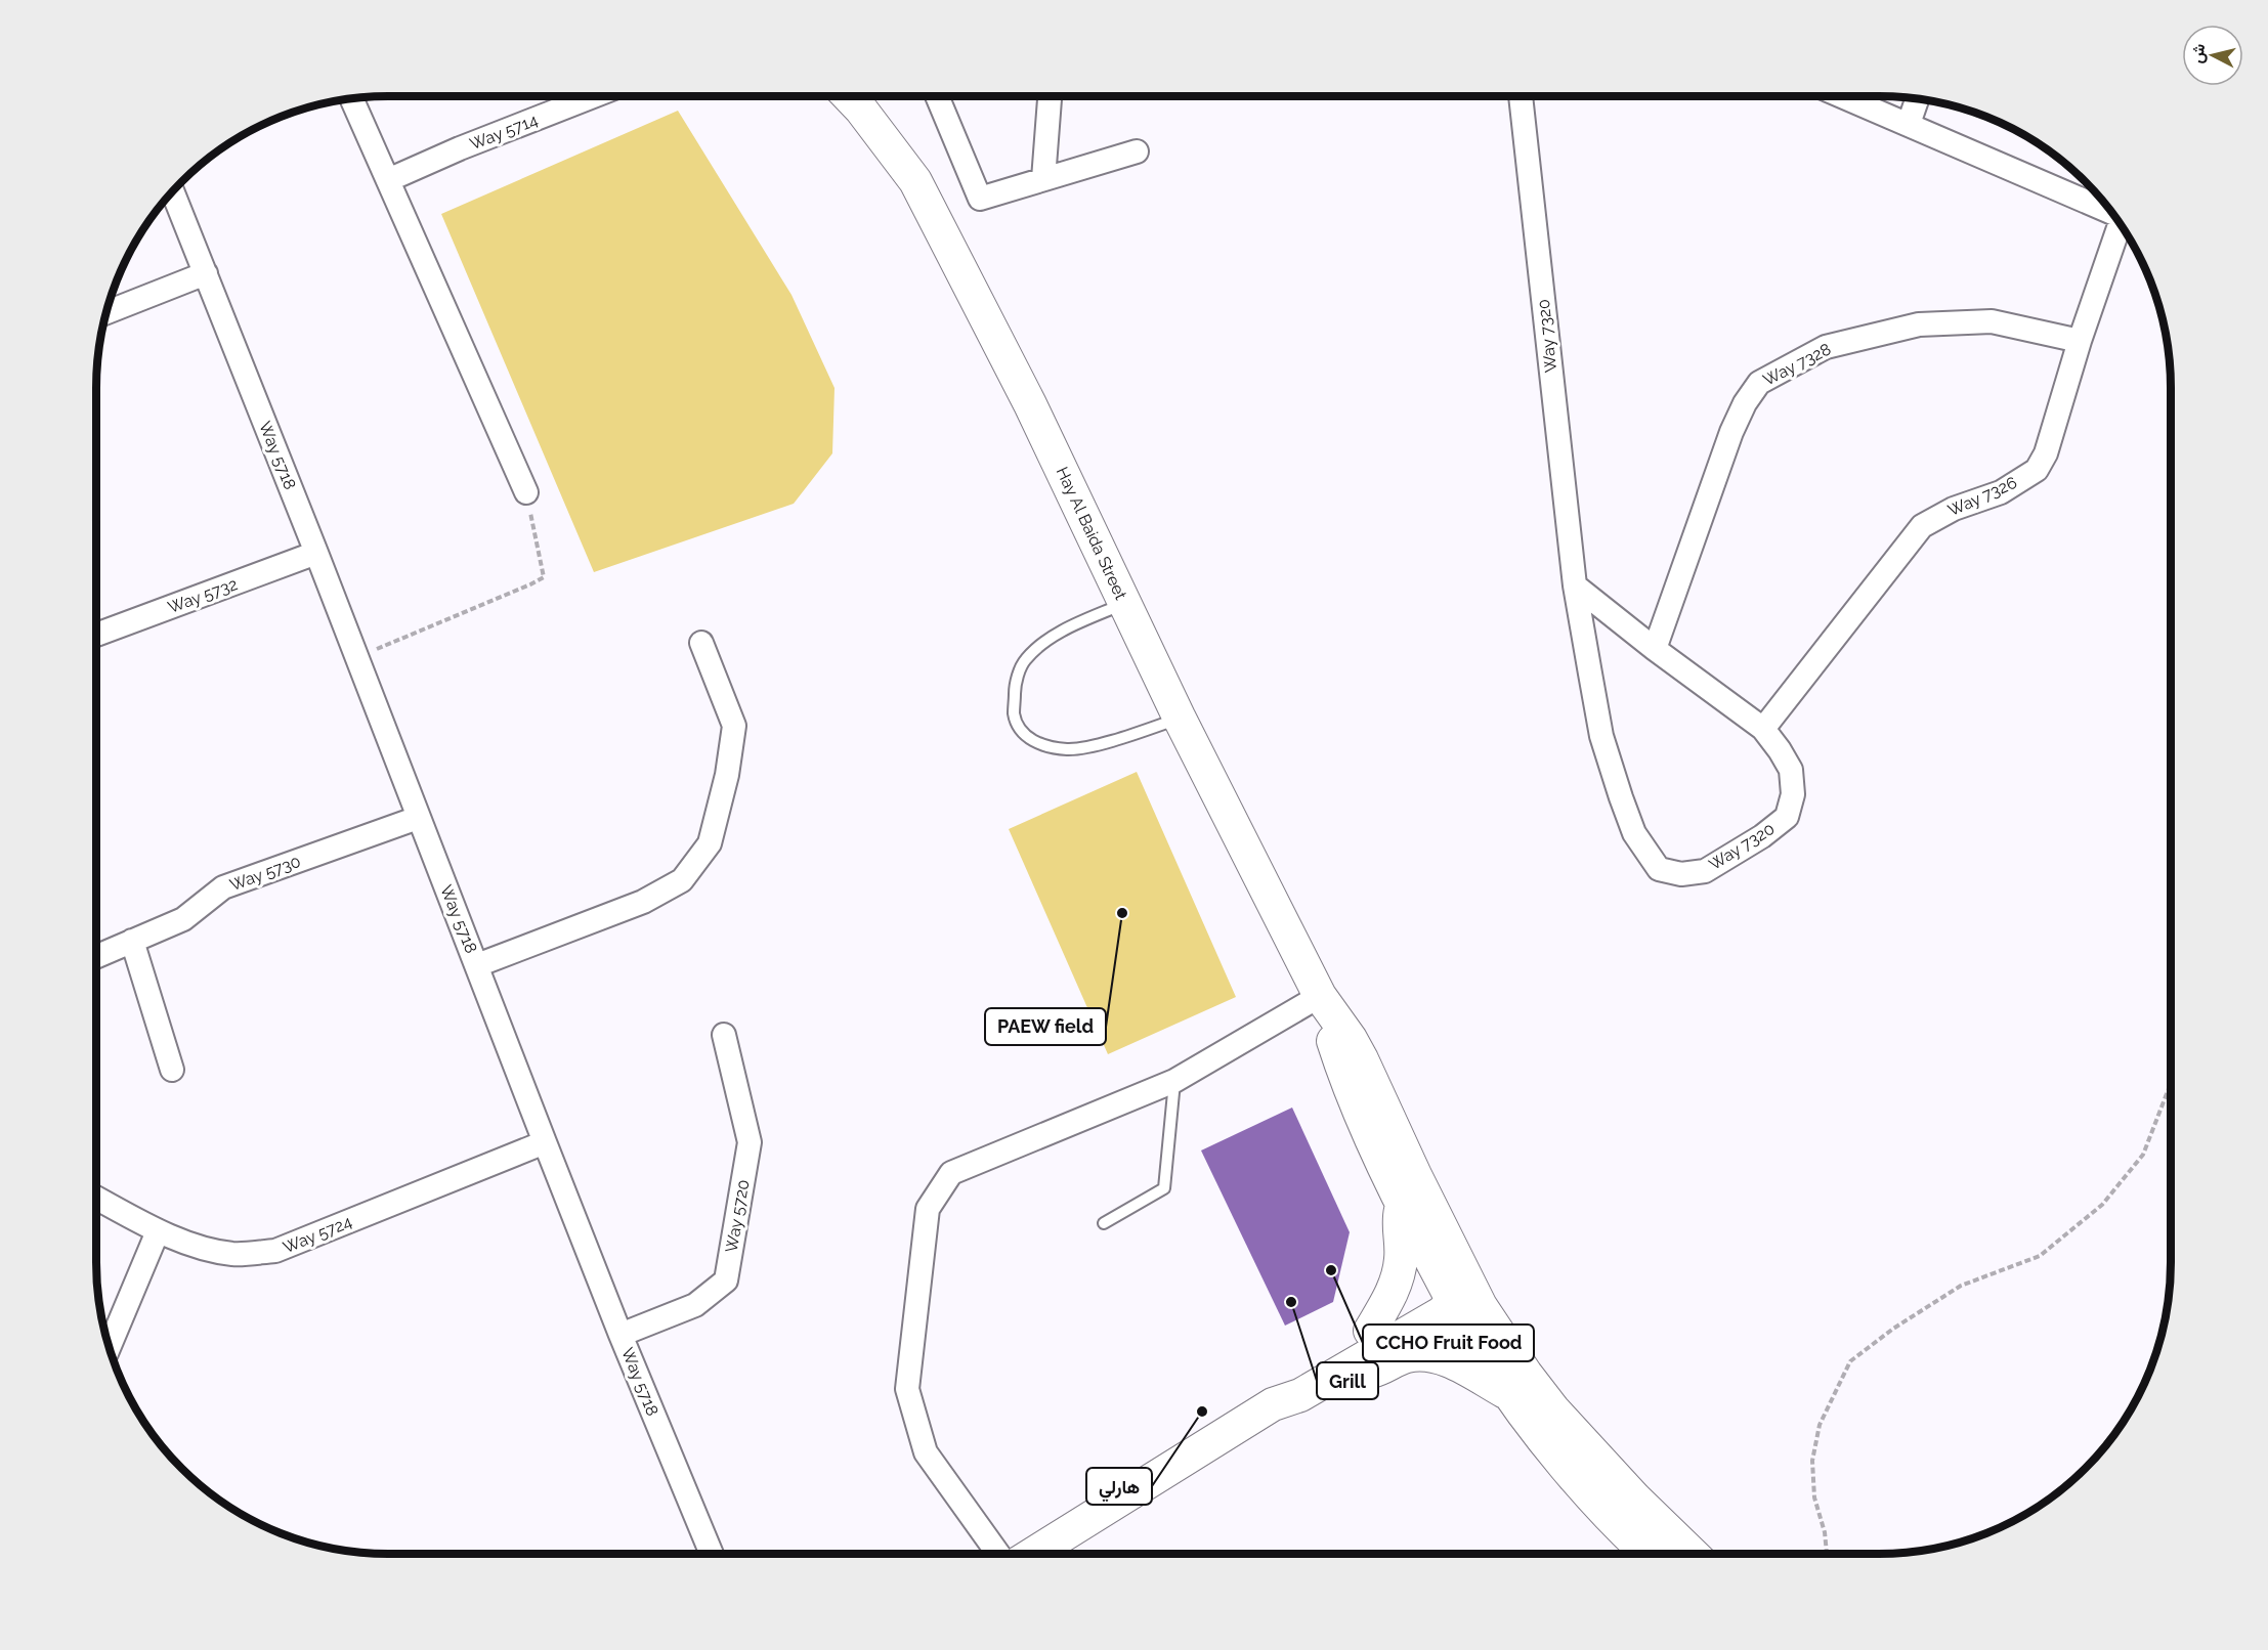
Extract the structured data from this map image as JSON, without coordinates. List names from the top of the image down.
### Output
{
  "streets": {
    "main road": ["Hay Al Baida Street"],
    "street": [
      "Way 5714",
      "Way 7320",
      "Way 7328",
      "Way 5718",
      "Way 7326",
      "Way 5732",
      "Way 5730",
      "Way 5720",
      "Way 5724"
    ]
  },
  "crossings": [
    ["Way 7320", "Way 7328"],
    ["Way 7320", "Way 7326"],
    ["Way 7328", "Way 7326"],
    ["Way 5718", "Way 5732"],
    ["Way 5718", "Way 5730"],
    ["Way 5718", "Way 5720"],
    ["Way 5718", "Way 5724"]
  ],
  "places": [
    "PAEW field",
    "CCHO Fruit Food",
    "Grill",
    "هارلي"
  ],
  "north": "left"
}
